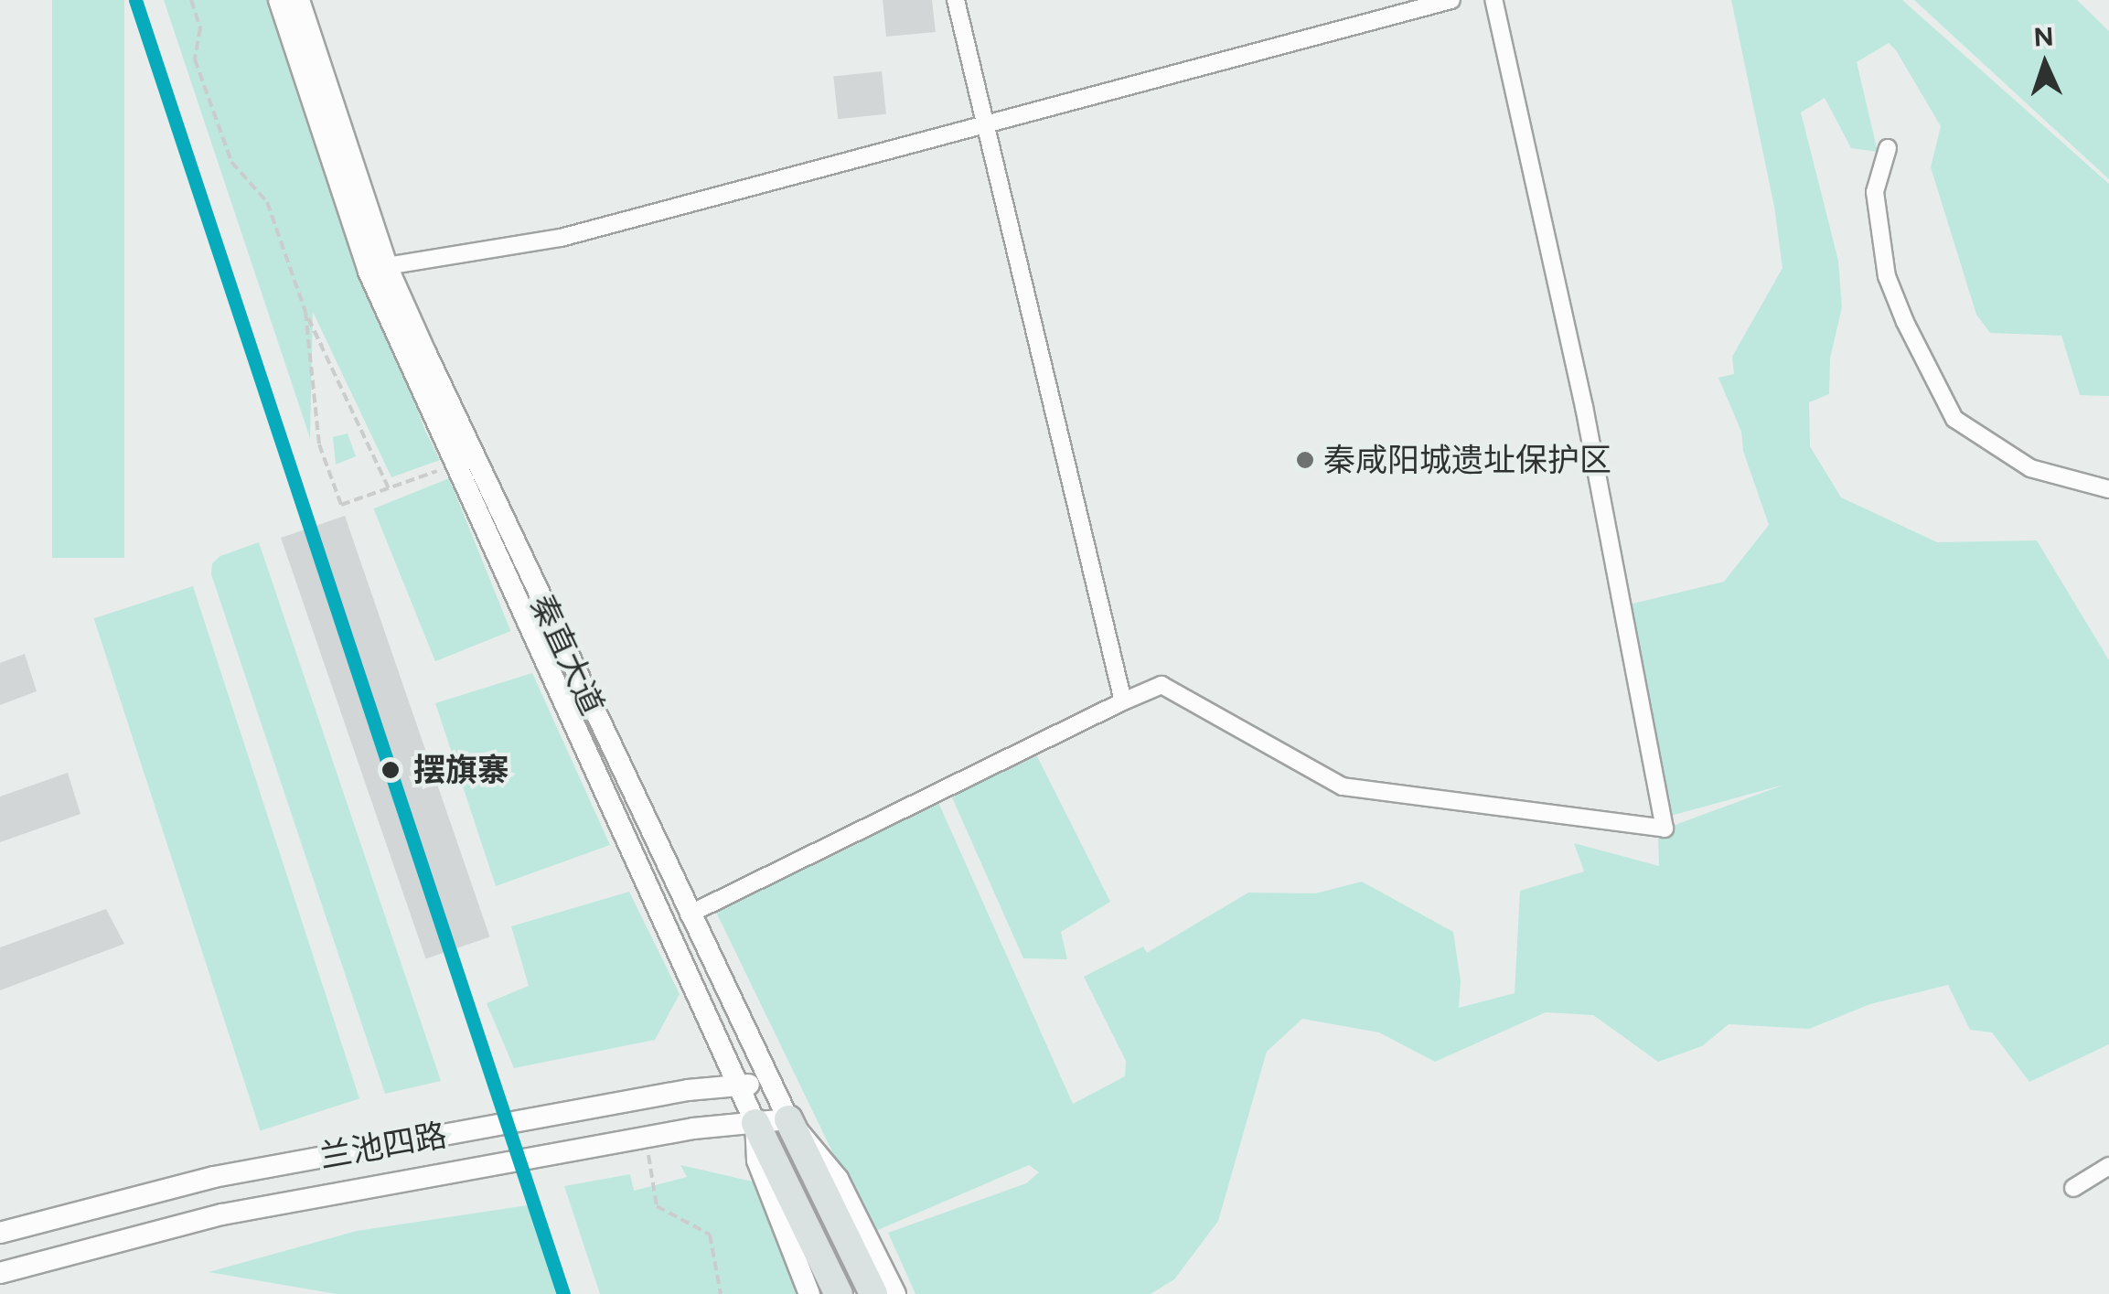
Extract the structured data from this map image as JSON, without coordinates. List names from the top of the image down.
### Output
{
  "streets": {
    "main road": ["秦直大道"],
    "street": ["兰池四路"]
  },
  "crossings": [
    ["秦直大道", "兰池四路"]
  ],
  "places": ["秦咸阳城遗址保护区", "摆旗寨"],
  "north": "top"
}
